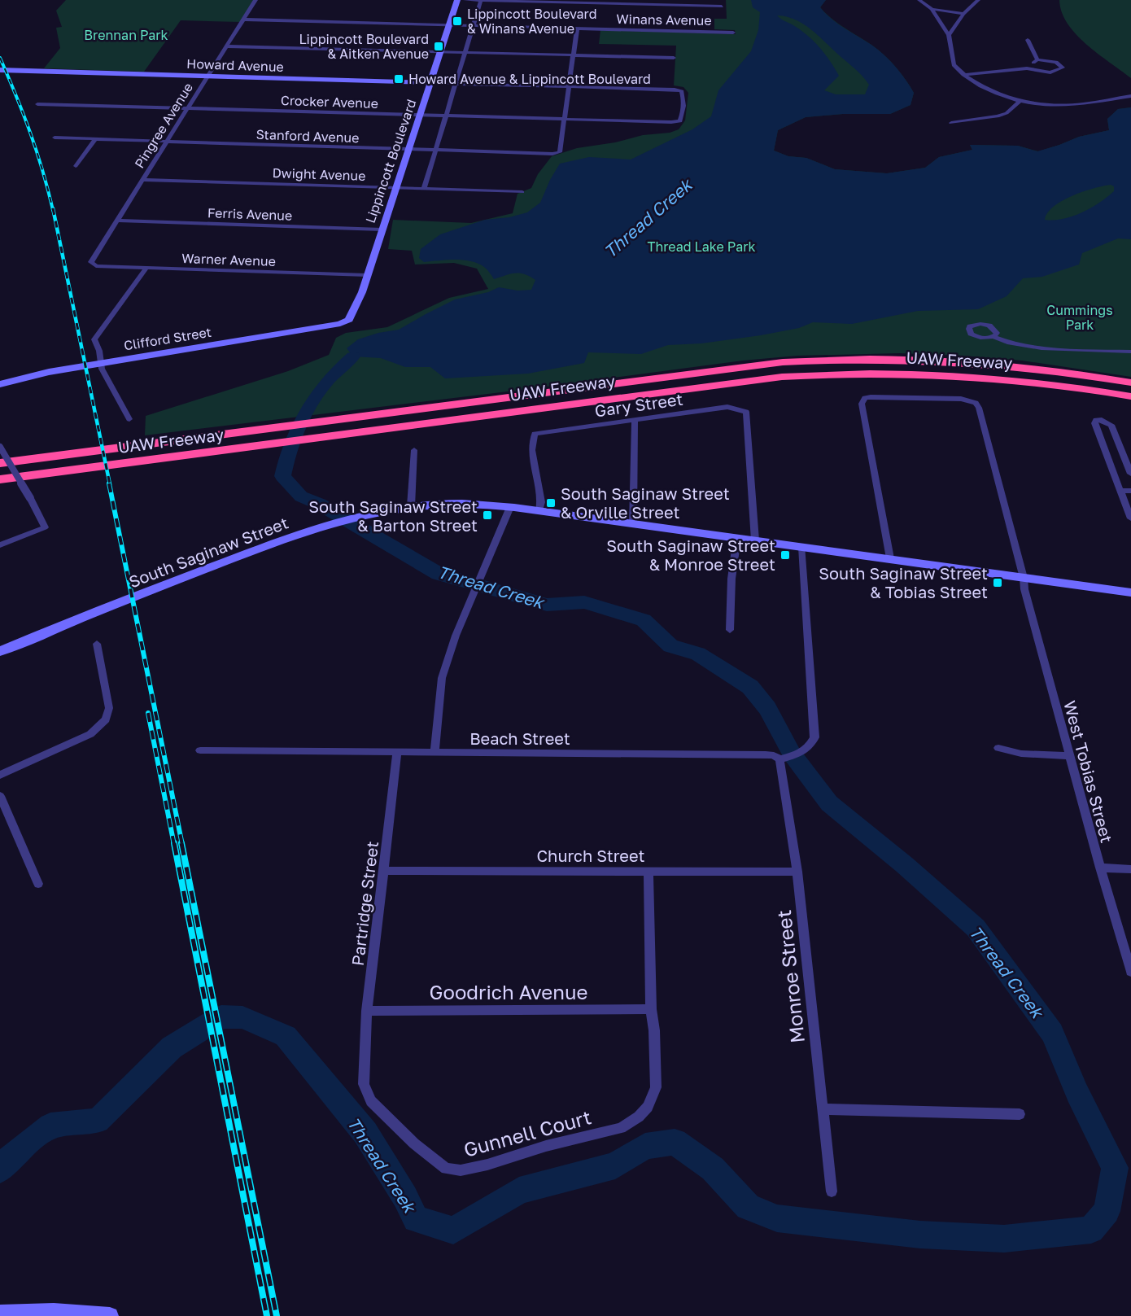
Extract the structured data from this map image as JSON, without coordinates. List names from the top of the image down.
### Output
{
  "streets": {
    "highway": ["UAW Freeway"],
    "street": [
      "Winans Avenue",
      "Howard Avenue",
      "Crocker Avenue",
      "Pingree Avenue",
      "Stanford Avenue",
      "Lippincott Boulevard",
      "Dwight Avenue",
      "Ferris Avenue",
      "Warner Avenue",
      "Clifford Street",
      "Gary Street",
      "South Saginaw Street",
      "Beach Street",
      "West Tobias Street",
      "Church Street",
      "Partridge Street",
      "Monroe Street",
      "Goodrich Avenue",
      "Gunnell Court"
    ]
  },
  "crossings": [
    ["Winans Avenue", "Pingree Avenue"],
    ["Winans Avenue", "Lippincott Boulevard"],
    ["Howard Avenue", "Crocker Avenue"],
    ["Howard Avenue", "Pingree Avenue"],
    ["Howard Avenue", "Lippincott Boulevard"],
    ["Crocker Avenue", "Pingree Avenue"],
    ["Crocker Avenue", "Stanford Avenue"],
    ["Crocker Avenue", "Lippincott Boulevard"],
    ["Pingree Avenue", "Stanford Avenue"],
    ["Pingree Avenue", "Dwight Avenue"],
    ["Pingree Avenue", "Ferris Avenue"],
    ["Pingree Avenue", "Warner Avenue"],
    ["Stanford Avenue", "Lippincott Boulevard"],
    ["Lippincott Boulevard", "Dwight Avenue"],
    ["Lippincott Boulevard", "Ferris Avenue"],
    ["Lippincott Boulevard", "Warner Avenue"],
    ["Lippincott Boulevard", "Clifford Street"],
    ["Gary Street", "South Saginaw Street"],
    ["South Saginaw Street", "Beach Street"],
    ["South Saginaw Street", "West Tobias Street"],
    ["Beach Street", "Partridge Street"],
    ["Beach Street", "Monroe Street"],
    ["Church Street", "Partridge Street"],
    ["Church Street", "Monroe Street"],
    ["Church Street", "Gunnell Court"],
    ["Partridge Street", "Goodrich Avenue"],
    ["Partridge Street", "Gunnell Court"],
    ["Goodrich Avenue", "Gunnell Court"]
  ],
  "water": ["Thread Creek"],
  "parks": ["Brennan Park", "Thread Lake Park", "Cummings Park"],
  "places": {
    "transit": [
      "Lippincott Boulevard & Winans Avenue",
      "Lippincott Boulevard & Aitken Avenue",
      "Howard Avenue & Lippincott Boulevard",
      "South Saginaw Street & Orville Street",
      "South Saginaw Street & Barton Street",
      "South Saginaw Street & Monroe Street",
      "South Saginaw Street & Tobias Street"
    ]
  }
}
